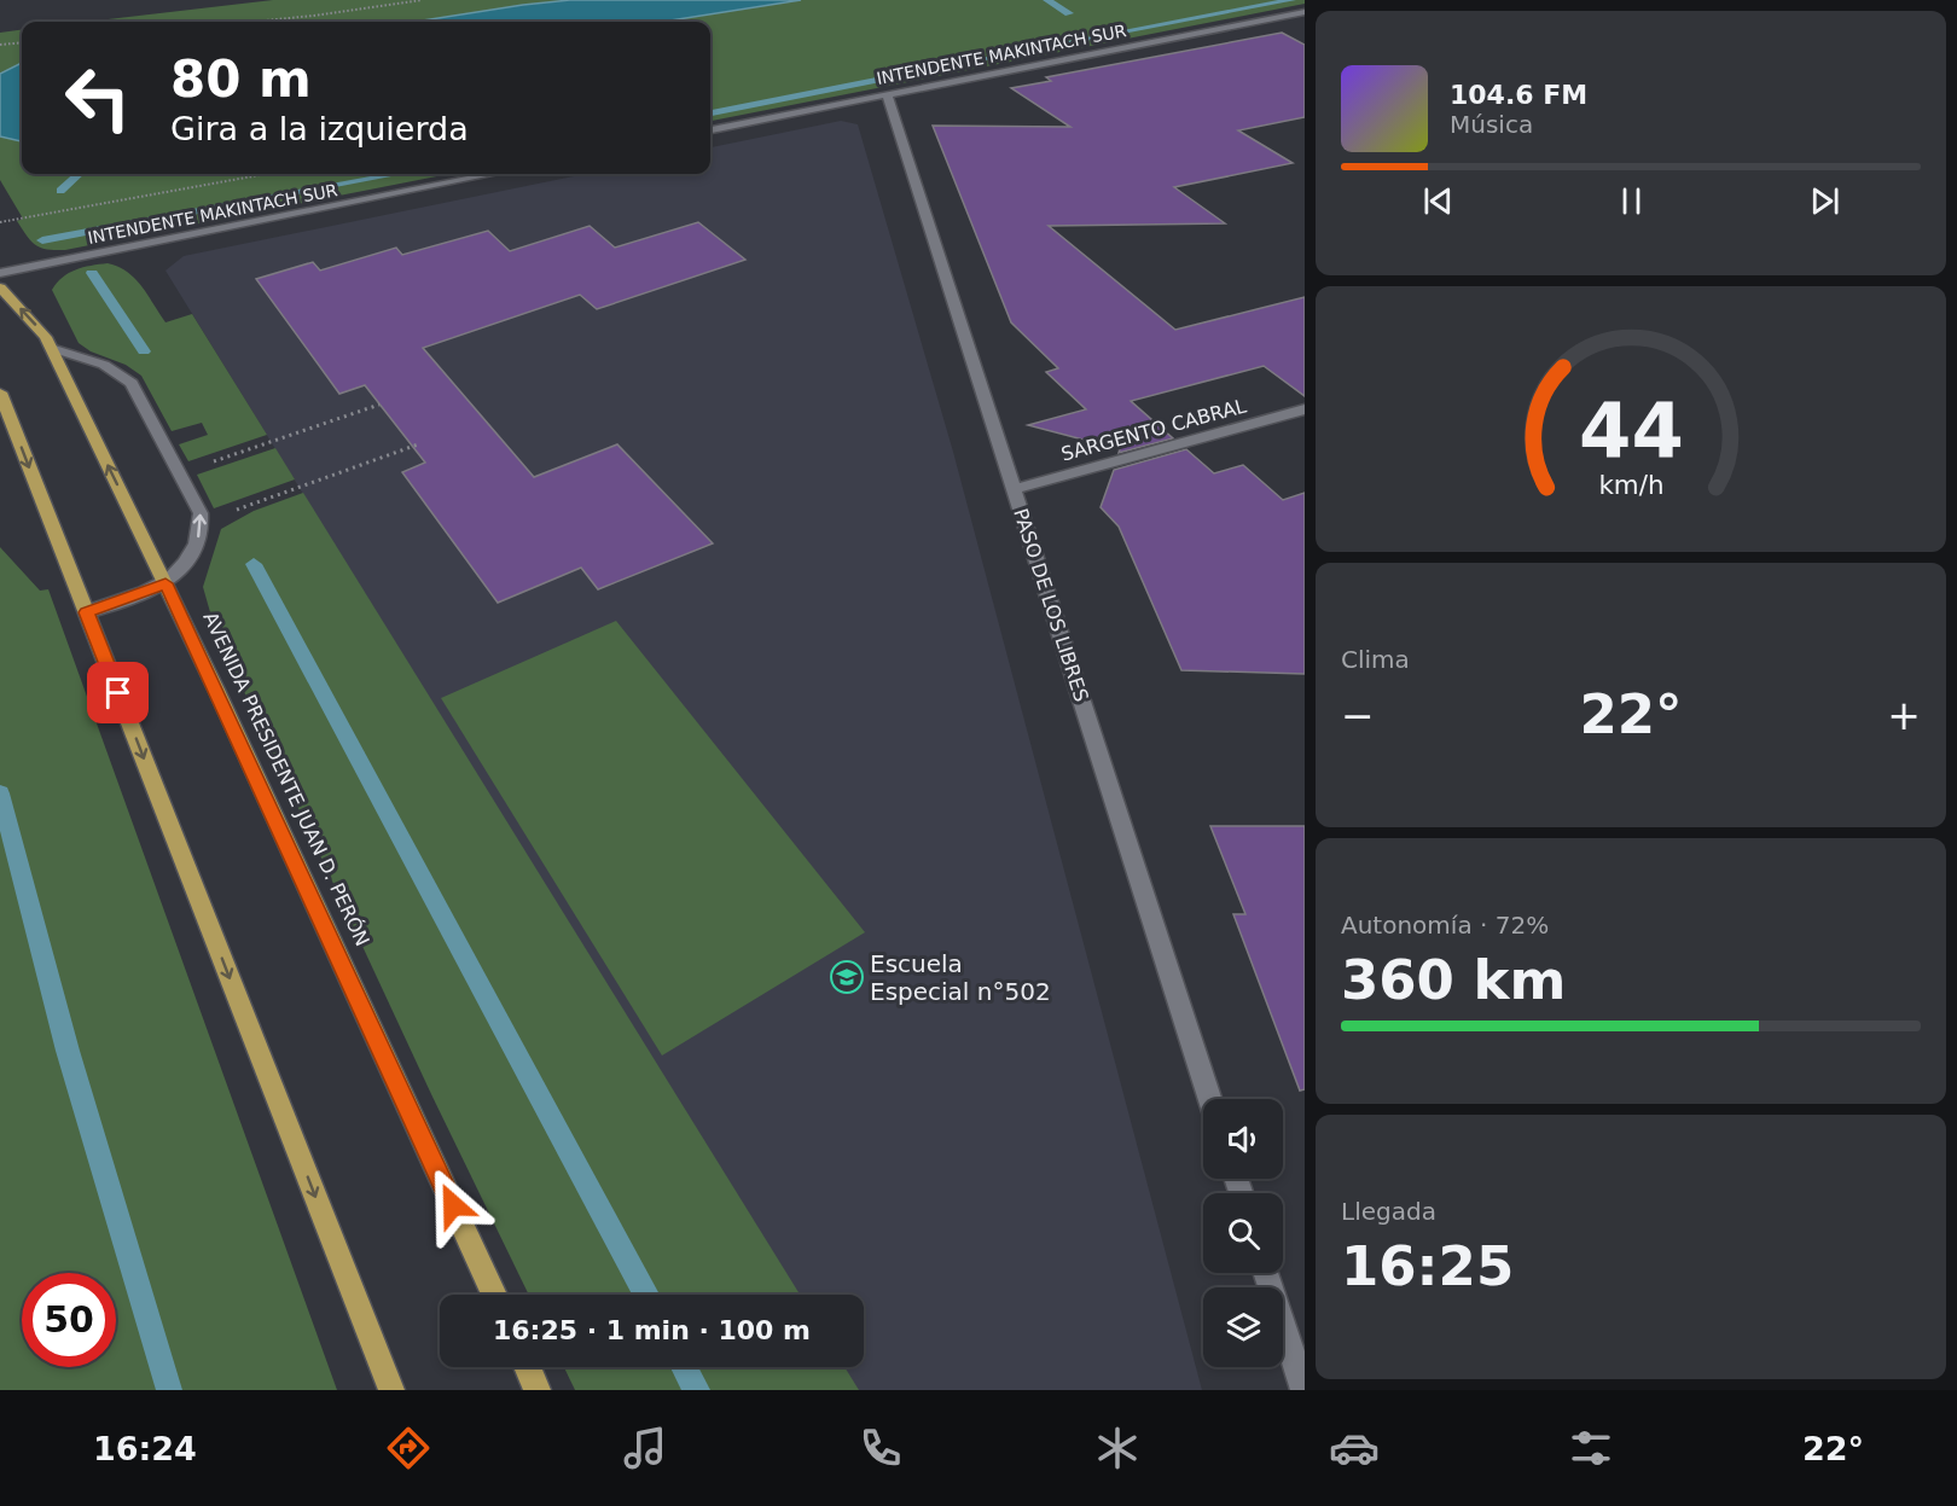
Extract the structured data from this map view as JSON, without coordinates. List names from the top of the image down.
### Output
{
  "streets": {
    "main road": ["AVENIDA PRESIDENTE JUAN D. PERÓN"],
    "street": ["INTENDENTE MAKINTACH SUR", "SARGENTO CABRAL", "PASO DE LOS LIBRES"]
  },
  "crossings": [
    ["INTENDENTE MAKINTACH SUR", "PASO DE LOS LIBRES"],
    ["SARGENTO CABRAL", "PASO DE LOS LIBRES"]
  ],
  "places": {
    "school or university": ["Escuela Especial n°502"]
  },
  "page": {
    "turn": ["80 m", "Gira a la izquierda"],
    "song": ["104.6 FM", "Música"],
    "tile": [
      "Clima",
      ["Autonomía · 72%", "360 km"],
      ["Llegada", "16:25"]
    ],
    "heat": ["−", "22°", "+"],
    "limit": "50",
    "trip": "16:25 · 1 min · 100 m",
    "tabs": ["16:24", "22°"],
    "gauge": ["44", "km/h"]
  }
}
